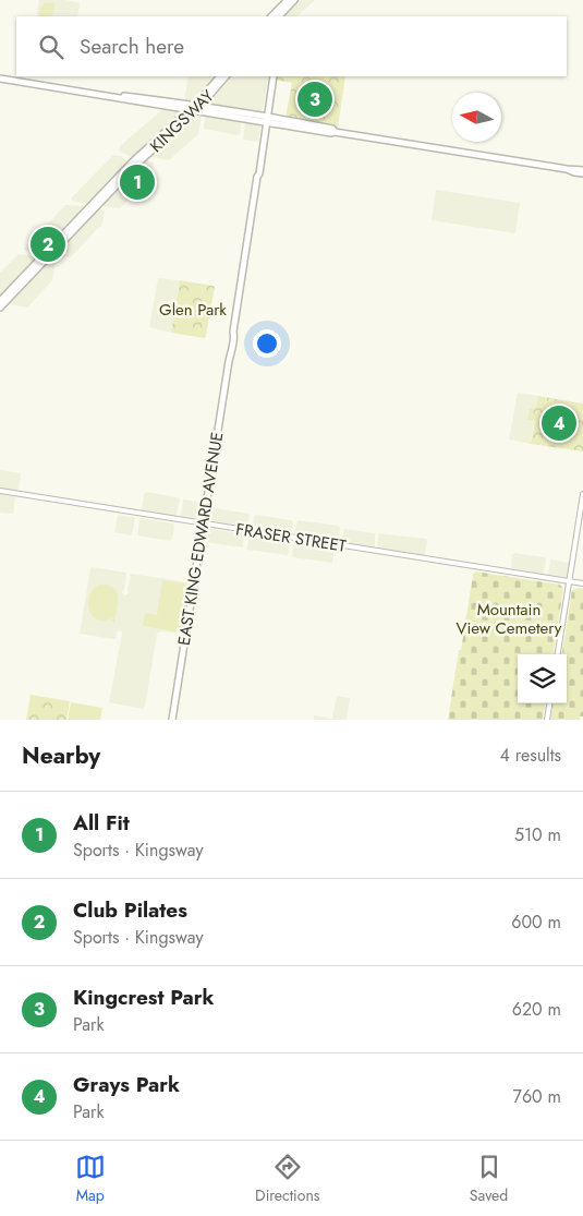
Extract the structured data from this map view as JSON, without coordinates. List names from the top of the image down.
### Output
{
  "streets": {
    "main road": ["KINGSWAY", "EAST KING EDWARD AVENUE"],
    "street": ["FRASER STREET"]
  },
  "crossings": [
    ["FRASER STREET", "EAST KING EDWARD AVENUE"]
  ],
  "parks": ["Glen Park", "Mountain View Cemetery"],
  "north": "left",
  "page": {
    "search": "Search here",
    "pins": [
      "3",
      "1",
      "2",
      "4"
    ],
    "heading": ["Nearby", "4 results"],
    "list": [
      {
        "mark": "1",
        "name": "All Fit",
        "note": "Sports · Kingsway",
        "value": "510 m"
      },
      {
        "mark": "2",
        "name": "Club Pilates",
        "note": "Sports · Kingsway",
        "value": "600 m"
      },
      {
        "mark": "3",
        "name": "Kingcrest Park",
        "note": "Park",
        "value": "620 m"
      },
      {
        "mark": "4",
        "name": "Grays Park",
        "note": "Park",
        "value": "760 m"
      }
    ],
    "nav": ["Map", "Directions", "Saved"]
  }
}
